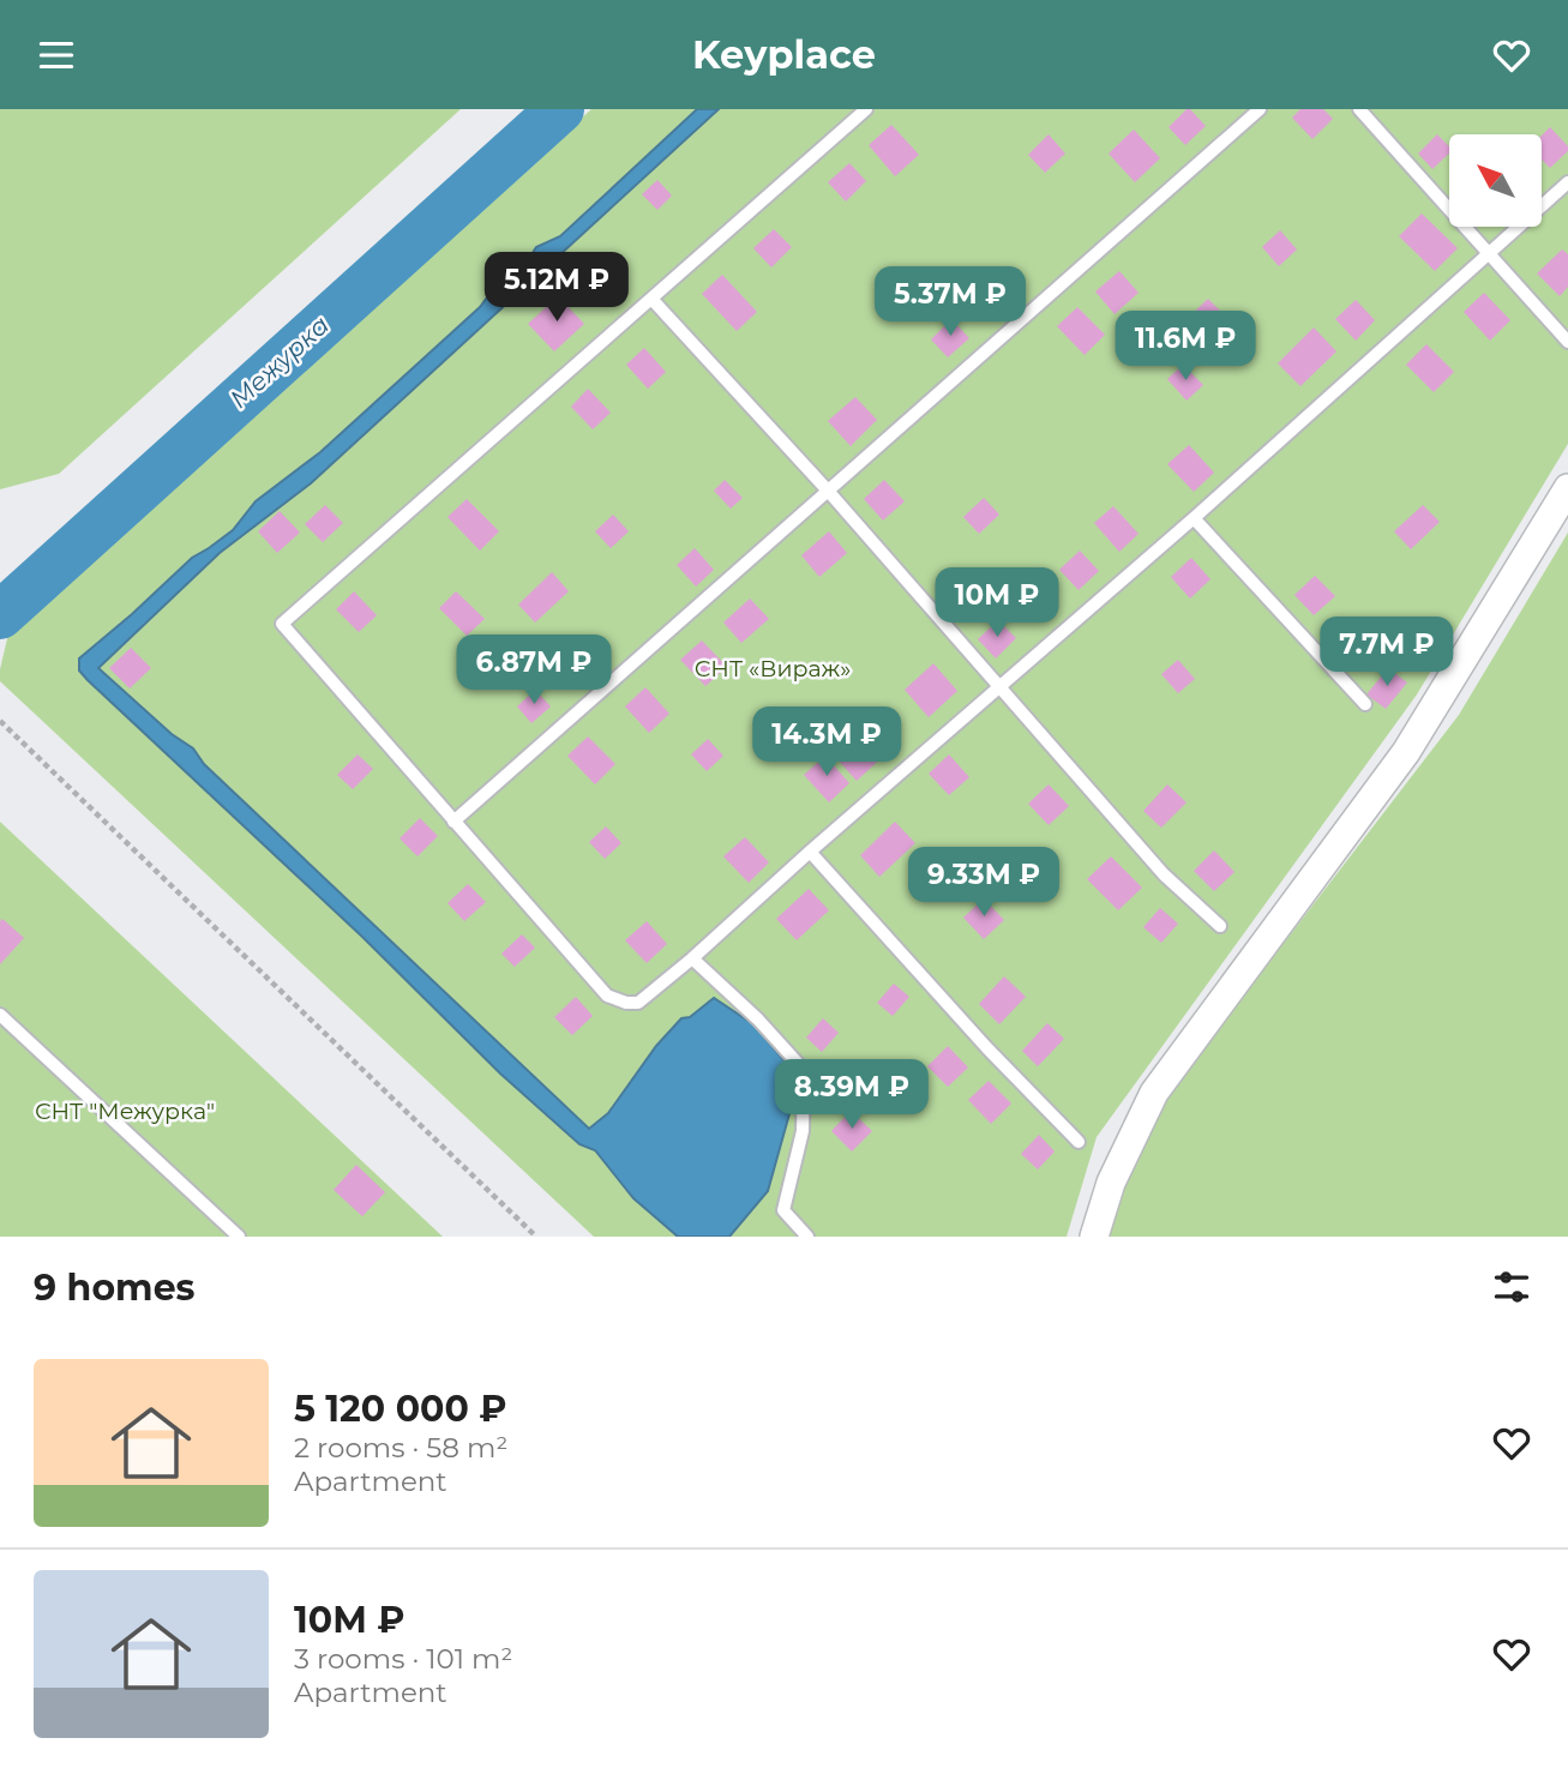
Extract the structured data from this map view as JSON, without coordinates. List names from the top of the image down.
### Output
{
  "water": ["Межурка"],
  "parks": ["СНТ «Вираж»", "СНТ \"Межурка\""],
  "north": "top left",
  "page": {
    "header": "Keyplace",
    "price": [
      "5.12M ₽",
      "5.37M ₽",
      "11.6M ₽",
      "10M ₽",
      "7.7M ₽",
      "6.87M ₽",
      "14.3M ₽",
      "9.33M ₽",
      "8.39M ₽"
    ],
    "heading": "9 homes",
    "list": [
      {
        "name": "5 120 000 ₽",
        "note": "2 rooms · 58 m² · Apartment"
      },
      {
        "name": "10M ₽",
        "note": "3 rooms · 101 m² · Apartment"
      }
    ]
  }
}
